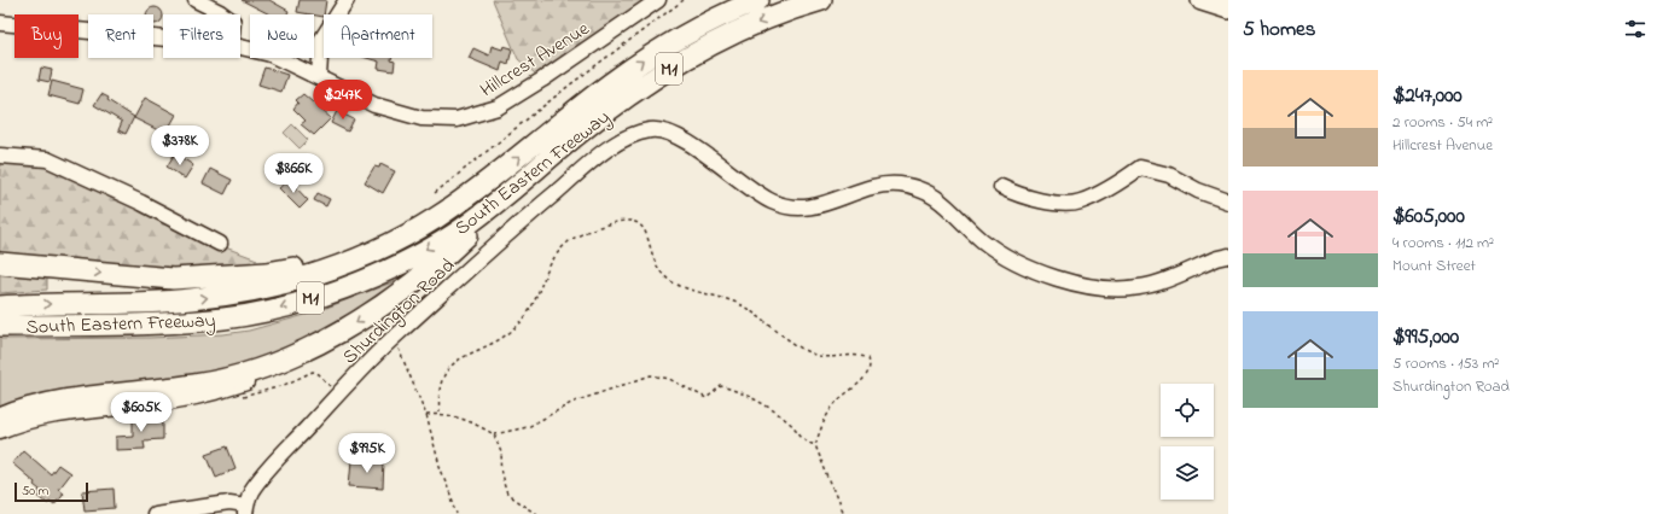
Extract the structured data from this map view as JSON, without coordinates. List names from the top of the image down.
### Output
{
  "streets": {
    "highway": ["M1", "South Eastern Freeway"],
    "street": ["Hillcrest Avenue", "Shurdington Road"]
  },
  "crossings": [
    ["M1", "South Eastern Freeway"]
  ],
  "scale_bar": "50 m",
  "page": {
    "heading": "5 homes",
    "chip": [
      "Buy",
      "Rent",
      "Filters",
      "New",
      "Apartment"
    ],
    "list": [
      {
        "name": "$247,000",
        "note": "2 rooms · 54 m² · Hillcrest Avenue"
      },
      {
        "name": "$605,000",
        "note": "4 rooms · 112 m² · Mount Street"
      },
      {
        "name": "$995,000",
        "note": "5 rooms · 153 m² · Shurdington Road"
      }
    ],
    "price": [
      "$247K",
      "$378K",
      "$866K",
      "$605K",
      "$995K"
    ],
    "scale": "50 m"
  }
}
